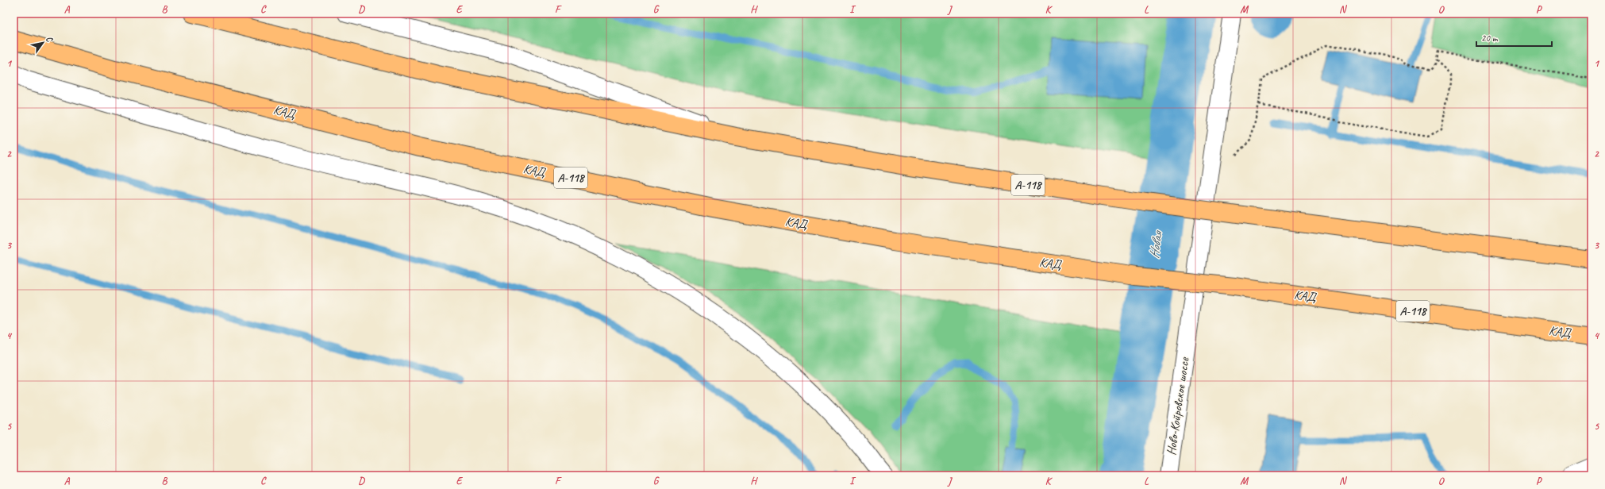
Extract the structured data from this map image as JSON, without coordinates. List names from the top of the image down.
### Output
{
  "streets": {
    "highway": ["КАД", "А-118"],
    "street": ["Ново-Койровское шоссе"]
  },
  "water": ["Новая"],
  "scale_bar": "20 m",
  "north": "top right",
  "grid": {
    "columns": [
      "A",
      "B",
      "C",
      "D",
      "E",
      "F",
      "G",
      "H",
      "I",
      "J",
      "K",
      "L",
      "M",
      "N",
      "O",
      "P"
    ],
    "rows": [
      "1",
      "2",
      "3",
      "4",
      "5"
    ]
  }
}
